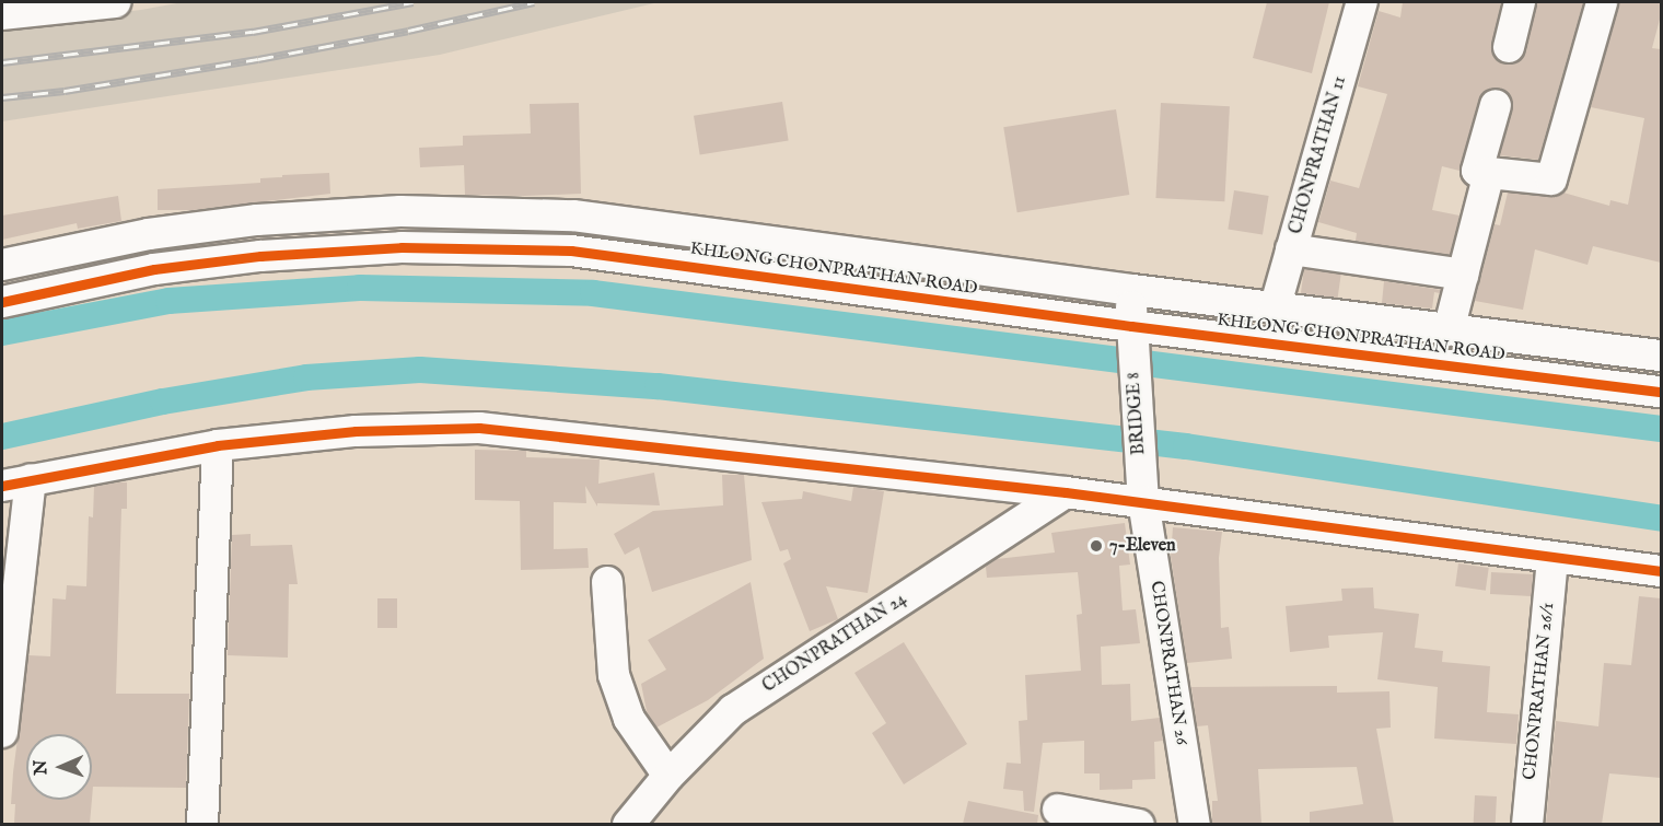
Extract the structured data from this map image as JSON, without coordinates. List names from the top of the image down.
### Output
{
  "streets": {
    "street": [
      "CHONPRATHAN 11",
      "KHLONG CHONPRATHAN ROAD",
      "BRIDGE 8",
      "CHONPRATHAN 24",
      "CHONPRATHAN 26",
      "CHONPRATHAN 26/1"
    ]
  },
  "crossings": [
    ["CHONPRATHAN 11", "KHLONG CHONPRATHAN ROAD"],
    ["KHLONG CHONPRATHAN ROAD", "BRIDGE 8"],
    ["BRIDGE 8", "CHONPRATHAN 26"]
  ],
  "places": ["7-Eleven"],
  "north": "left"
}
